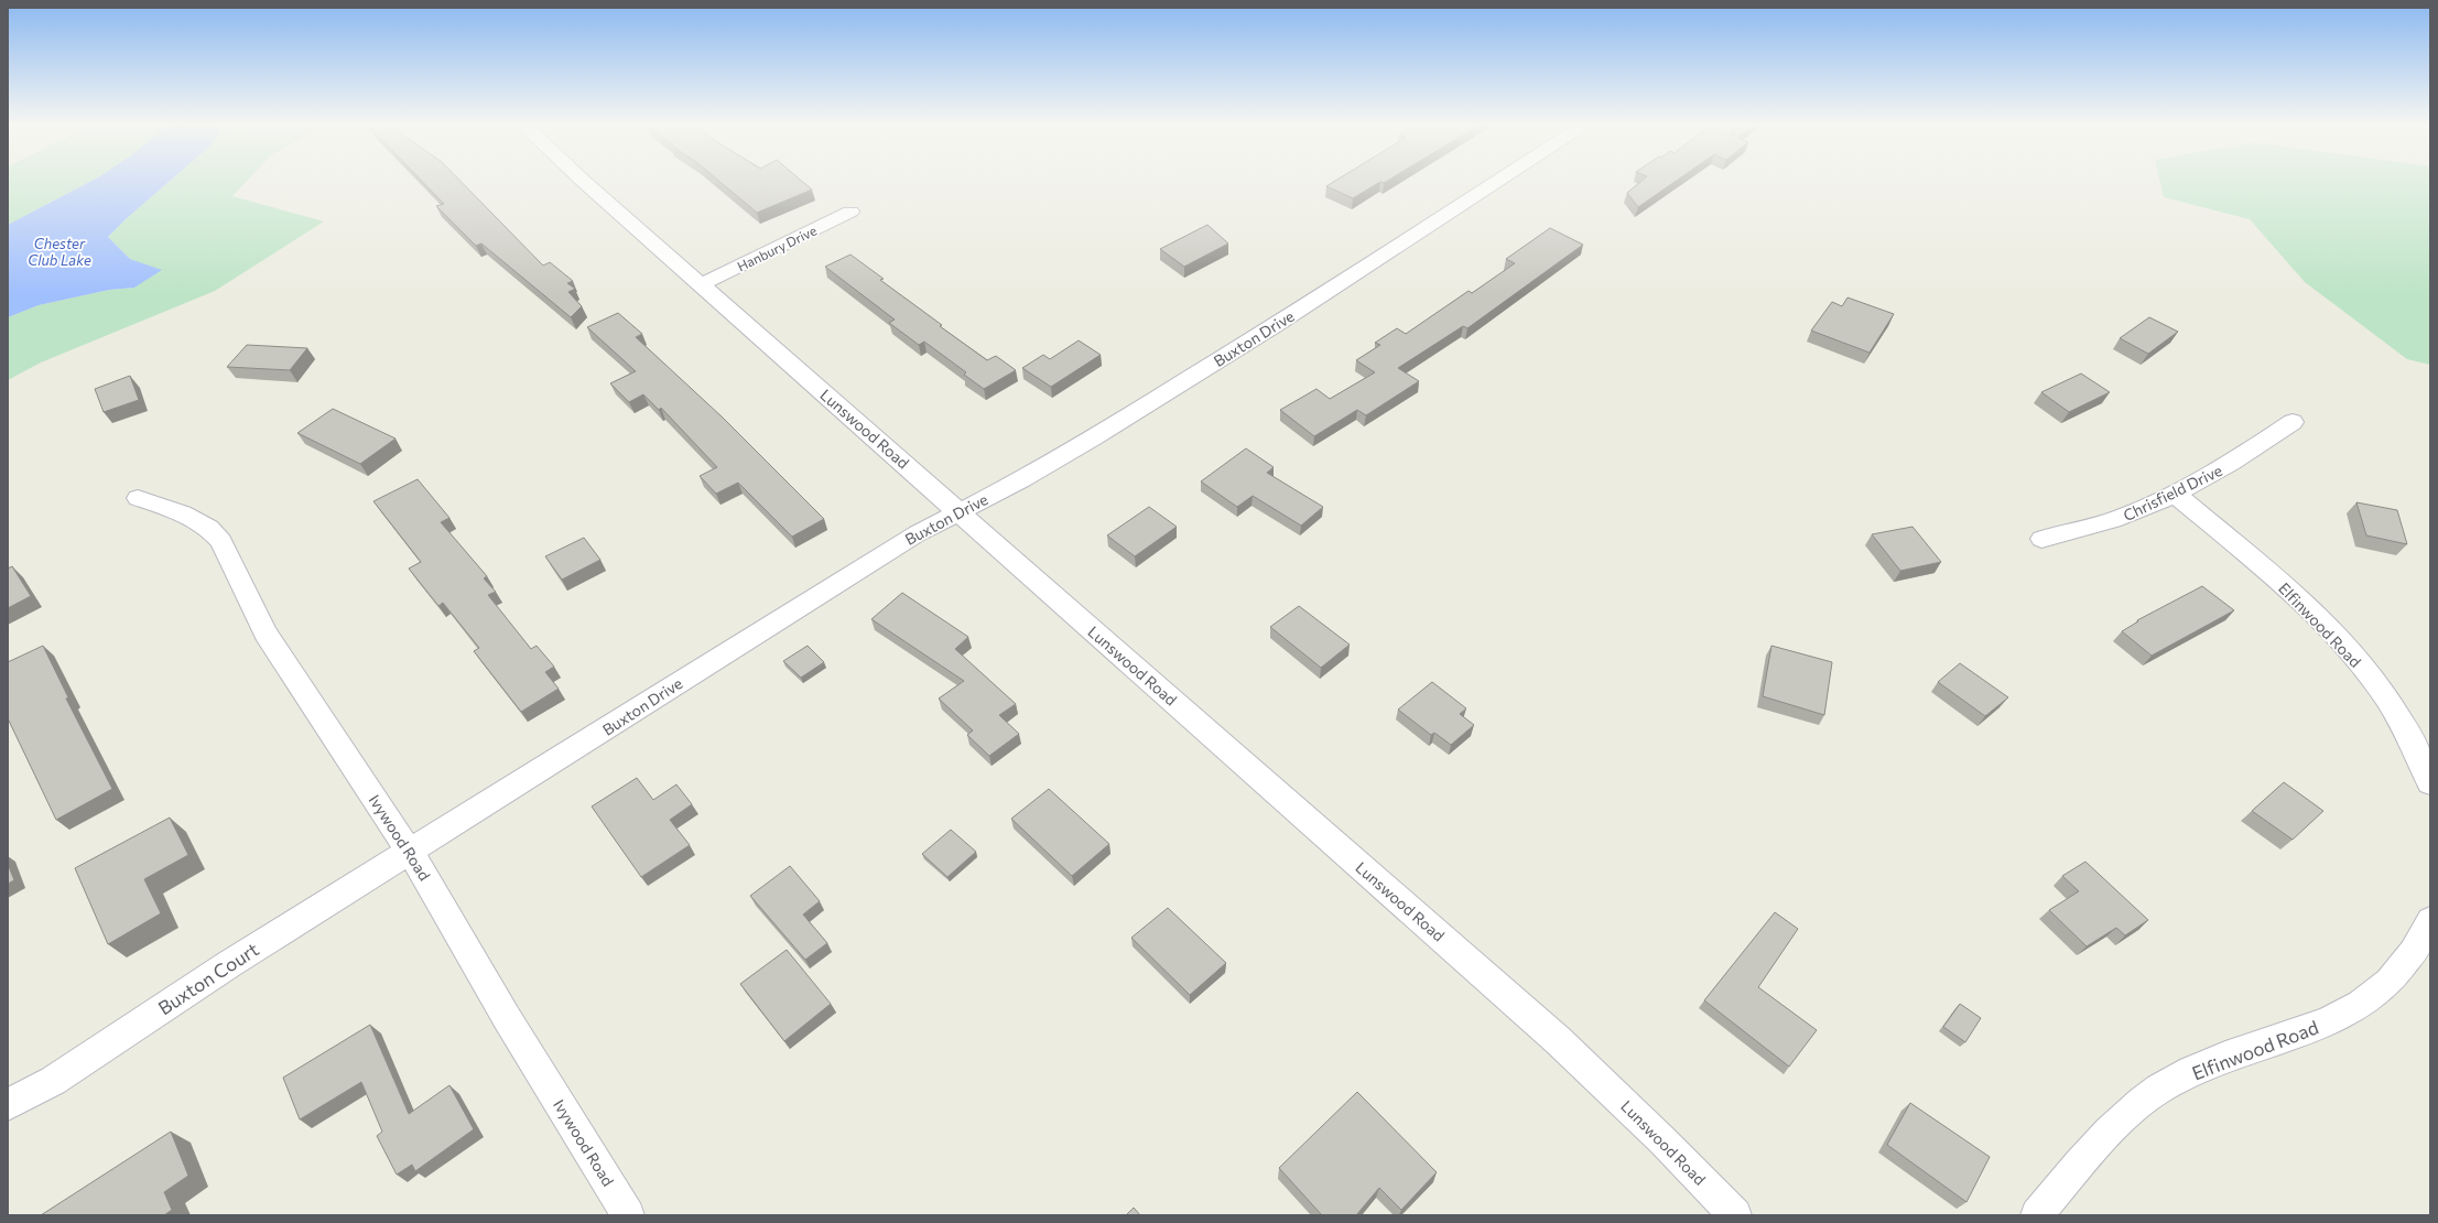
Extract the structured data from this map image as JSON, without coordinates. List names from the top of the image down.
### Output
{
  "streets": {
    "street": [
      "Hanbury Drive",
      "Buxton Drive",
      "Lunswood Road",
      "Chrisfield Drive",
      "Elfinwood Road",
      "Ivywood Road",
      "Buxton Court"
    ]
  },
  "crossings": [
    ["Hanbury Drive", "Lunswood Road"],
    ["Buxton Drive", "Lunswood Road"],
    ["Buxton Drive", "Ivywood Road"],
    ["Buxton Drive", "Buxton Court"],
    ["Chrisfield Drive", "Elfinwood Road"],
    ["Ivywood Road", "Buxton Court"]
  ],
  "water": ["Chester Club Lake"]
}
